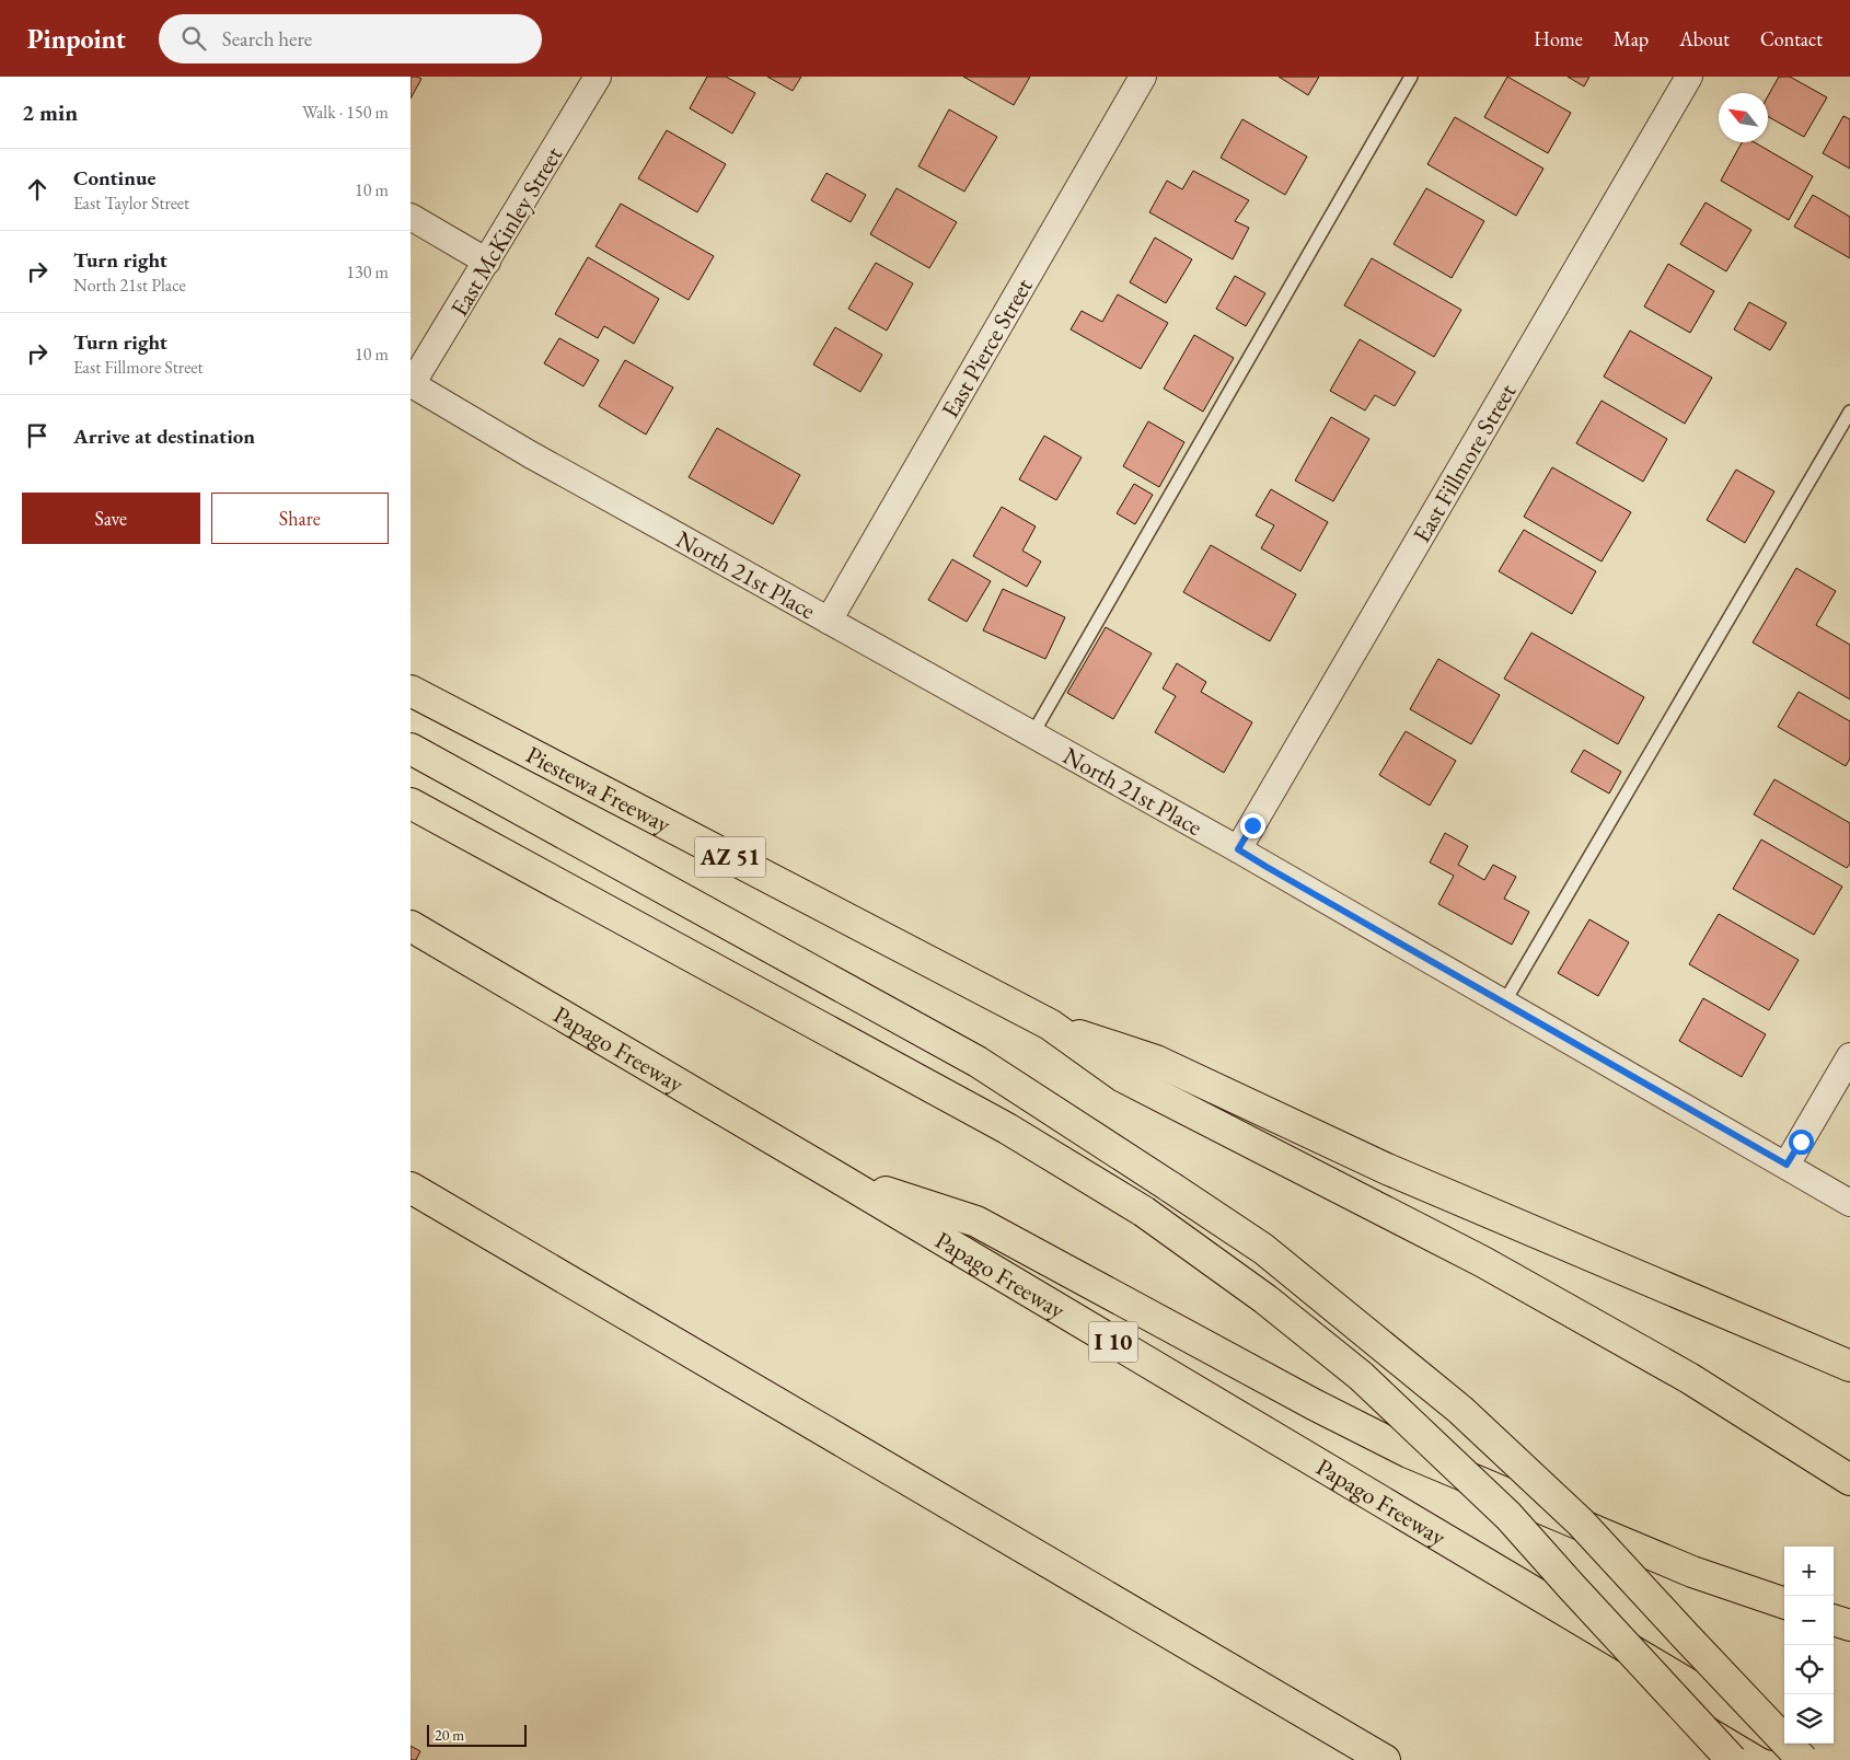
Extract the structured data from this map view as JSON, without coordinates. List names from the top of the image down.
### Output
{
  "streets": {
    "highway": [
      "Piestewa Freeway",
      "AZ 51",
      "Papago Freeway",
      "I 10"
    ],
    "street": [
      "East McKinley Street",
      "East Pierce Street",
      "East Fillmore Street",
      "North 21st Place"
    ]
  },
  "crossings": [
    ["East McKinley Street", "North 21st Place"],
    ["East Pierce Street", "North 21st Place"],
    ["East Fillmore Street", "North 21st Place"]
  ],
  "scale_bar": "20 m",
  "north": "top left",
  "page": {
    "header": "Pinpoint",
    "search": "Search here",
    "nav": [
      "Home",
      "Map",
      "About",
      "Contact"
    ],
    "heading": ["2 min", "Walk · 150 m"],
    "list": [
      ["Continue", "East Taylor Street", "10 m"],
      ["Turn right", "North 21st Place", "130 m"],
      ["Turn right", "East Fillmore Street", "10 m"],
      "Arrive at destination"
    ],
    "buttons": ["Save", "Share"],
    "map_buttons": ["+", "−"],
    "scale": "20 m"
  }
}
